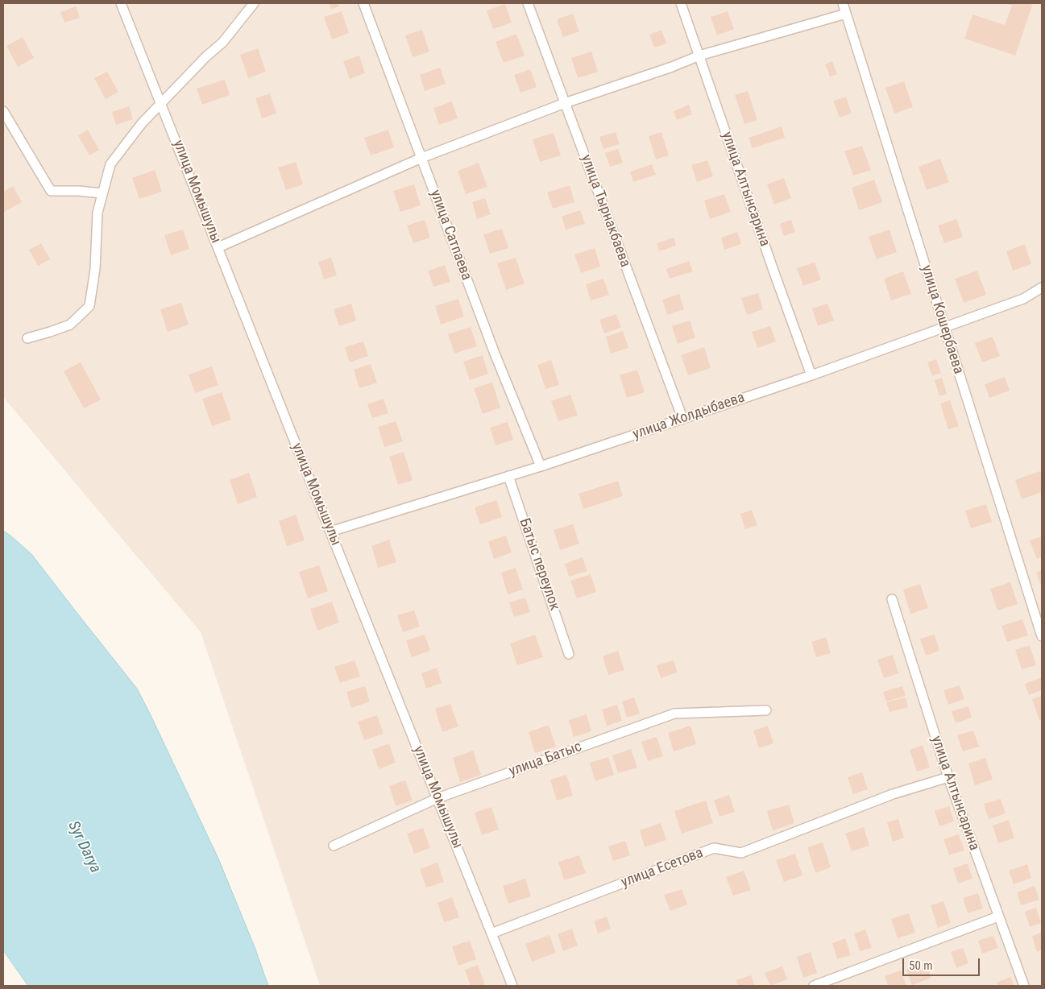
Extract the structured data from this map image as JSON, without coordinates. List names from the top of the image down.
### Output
{
  "streets": {
    "street": [
      "улица Алтынсарина",
      "улица Момышулы",
      "улица Тырнакбаева",
      "улица Сатпаева",
      "улица Кошербаева",
      "улица Жолдыбаева",
      "Батыс переулок",
      "улица Батыс",
      "улица Есетова"
    ]
  },
  "crossings": [
    ["улица Алтынсарина", "улица Жолдыбаева"],
    ["улица Алтынсарина", "улица Есетова"],
    ["улица Момышулы", "улица Жолдыбаева"],
    ["улица Момышулы", "улица Батыс"],
    ["улица Момышулы", "улица Есетова"],
    ["улица Тырнакбаева", "улица Жолдыбаева"],
    ["улица Сатпаева", "улица Жолдыбаева"],
    ["улица Кошербаева", "улица Жолдыбаева"],
    ["улица Жолдыбаева", "Батыс переулок"]
  ],
  "water": ["Syr Darya"],
  "scale_bar": "50 m"
}
